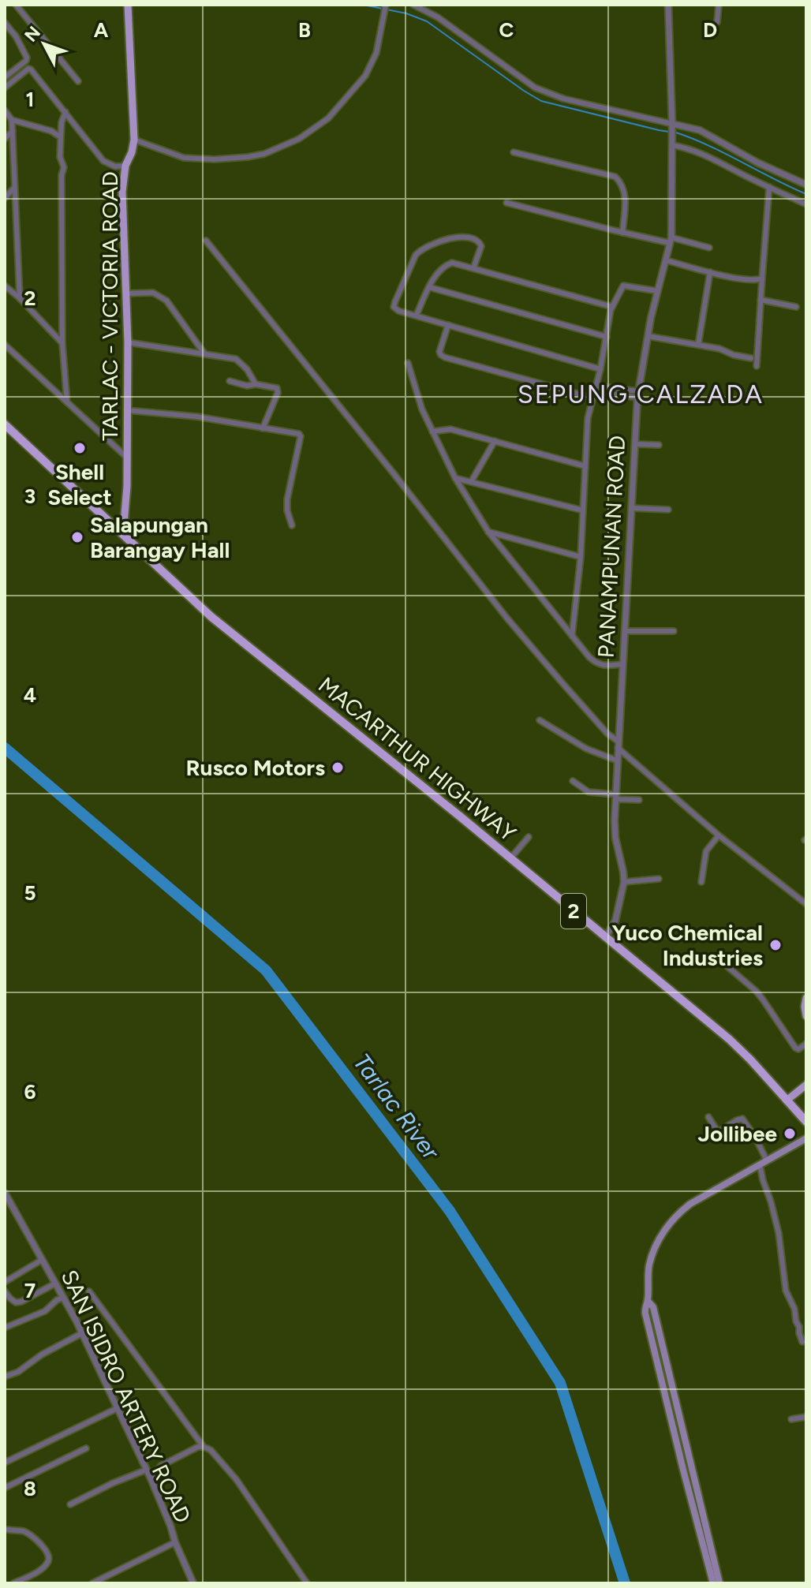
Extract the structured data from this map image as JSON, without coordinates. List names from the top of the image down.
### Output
{
  "streets": {
    "highway": ["MACARTHUR HIGHWAY", "2"],
    "main road": ["TARLAC - VICTORIA ROAD"],
    "street": ["PANAMPUNAN ROAD", "SAN ISIDRO ARTERY ROAD"]
  },
  "crossings": [
    ["TARLAC - VICTORIA ROAD", "MACARTHUR HIGHWAY"],
    ["PANAMPUNAN ROAD", "MACARTHUR HIGHWAY"]
  ],
  "districts": ["SEPUNG CALZADA"],
  "water": ["Tarlac River"],
  "places": [
    "Shell Select",
    "Salapungan Barangay Hall",
    "Rusco Motors",
    "Yuco Chemical Industries",
    "Jollibee"
  ],
  "north": "top left",
  "grid": {
    "columns": [
      "A",
      "B",
      "C",
      "D"
    ],
    "rows": [
      "1",
      "2",
      "3",
      "4",
      "5",
      "6",
      "7",
      "8"
    ]
  }
}
